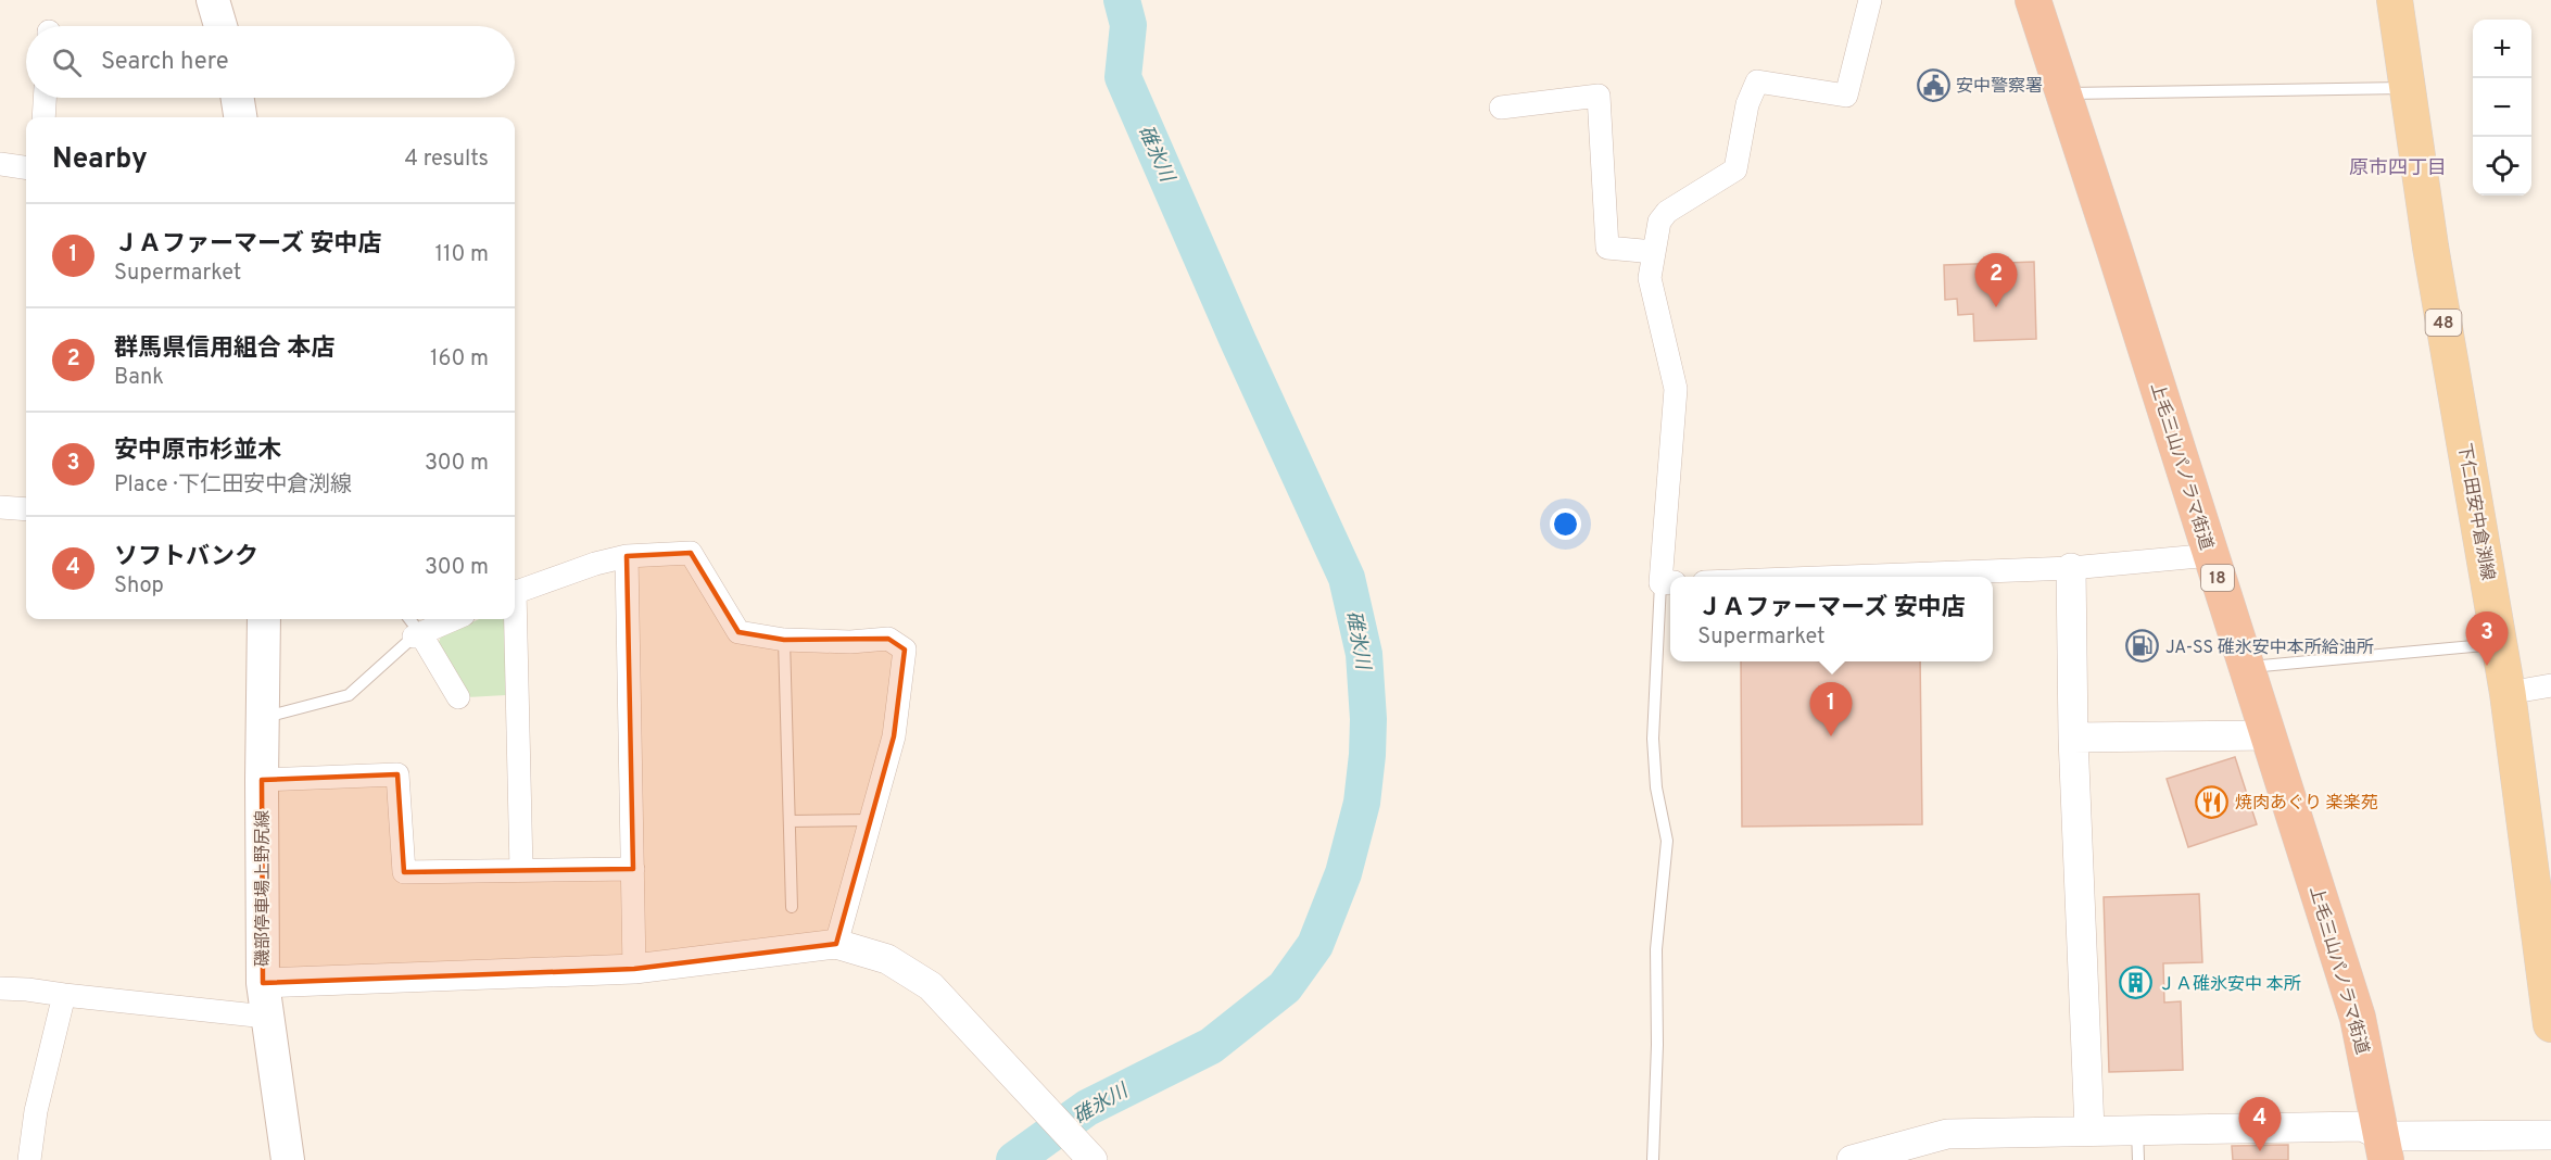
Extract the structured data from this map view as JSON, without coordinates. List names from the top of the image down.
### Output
{
  "streets": {
    "highway": ["上毛三山パノラマ街道", "18"],
    "main road": ["48", "下仁田安中倉渕線", "磯部停車場上野尻線"]
  },
  "districts": ["原市四丁目"],
  "water": ["碓氷川"],
  "places": {
    "public building": ["安中警察署"],
    "fuel station": ["JA-SS 碓氷安中本所給油所"],
    "restaurant": ["焼肉あぐり 楽楽苑"],
    "building": ["ＪＡ碓氷安中 本所"]
  },
  "page": {
    "map_buttons": ["+", "−"],
    "search": "Search here",
    "heading": ["Nearby", "4 results"],
    "list": [
      {
        "mark": "1",
        "name": "ＪＡファーマーズ 安中店",
        "note": "Supermarket",
        "value": "110 m"
      },
      {
        "mark": "2",
        "name": "群馬県信用組合 本店",
        "note": "Bank",
        "value": "160 m"
      },
      {
        "mark": "3",
        "name": "安中原市杉並木",
        "note": "Place · 下仁田安中倉渕線",
        "value": "300 m"
      },
      {
        "mark": "4",
        "name": "ソフトバンク",
        "note": "Shop",
        "value": "300 m"
      }
    ],
    "pins": [
      "2",
      "3",
      "1",
      "4"
    ],
    "popup": ["ＪＡファーマーズ 安中店", "Supermarket"]
  }
}
